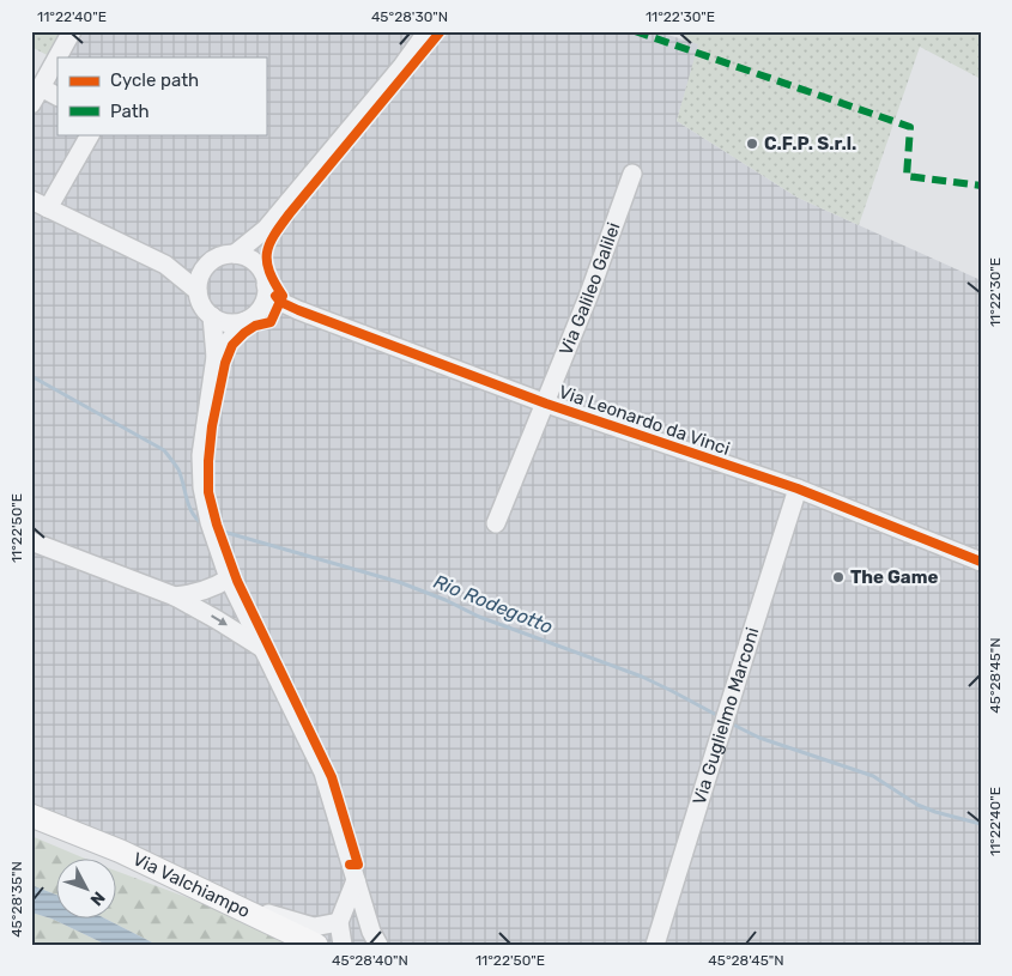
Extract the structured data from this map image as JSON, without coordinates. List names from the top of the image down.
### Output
{
  "streets": {
    "main road": ["Via Valchiampo"],
    "street": ["Via Galileo Galilei", "Via Leonardo da Vinci", "Via Guglielmo Marconi"]
  },
  "crossings": [
    ["Via Galileo Galilei", "Via Leonardo da Vinci"],
    ["Via Leonardo da Vinci", "Via Guglielmo Marconi"]
  ],
  "water": ["Rio Rodegotto"],
  "places": ["C.F.P. S.r.l.", "The Game"],
  "legend": ["Cycle path", "Path"],
  "north": "bottom right",
  "coordinates": [
    "11°22'40\"E",
    "45°28'30\"N",
    "11°22'30\"E",
    "11°22'50\"E",
    "45°28'45\"N",
    "45°28'35\"N",
    "45°28'40\"N"
  ]
}
